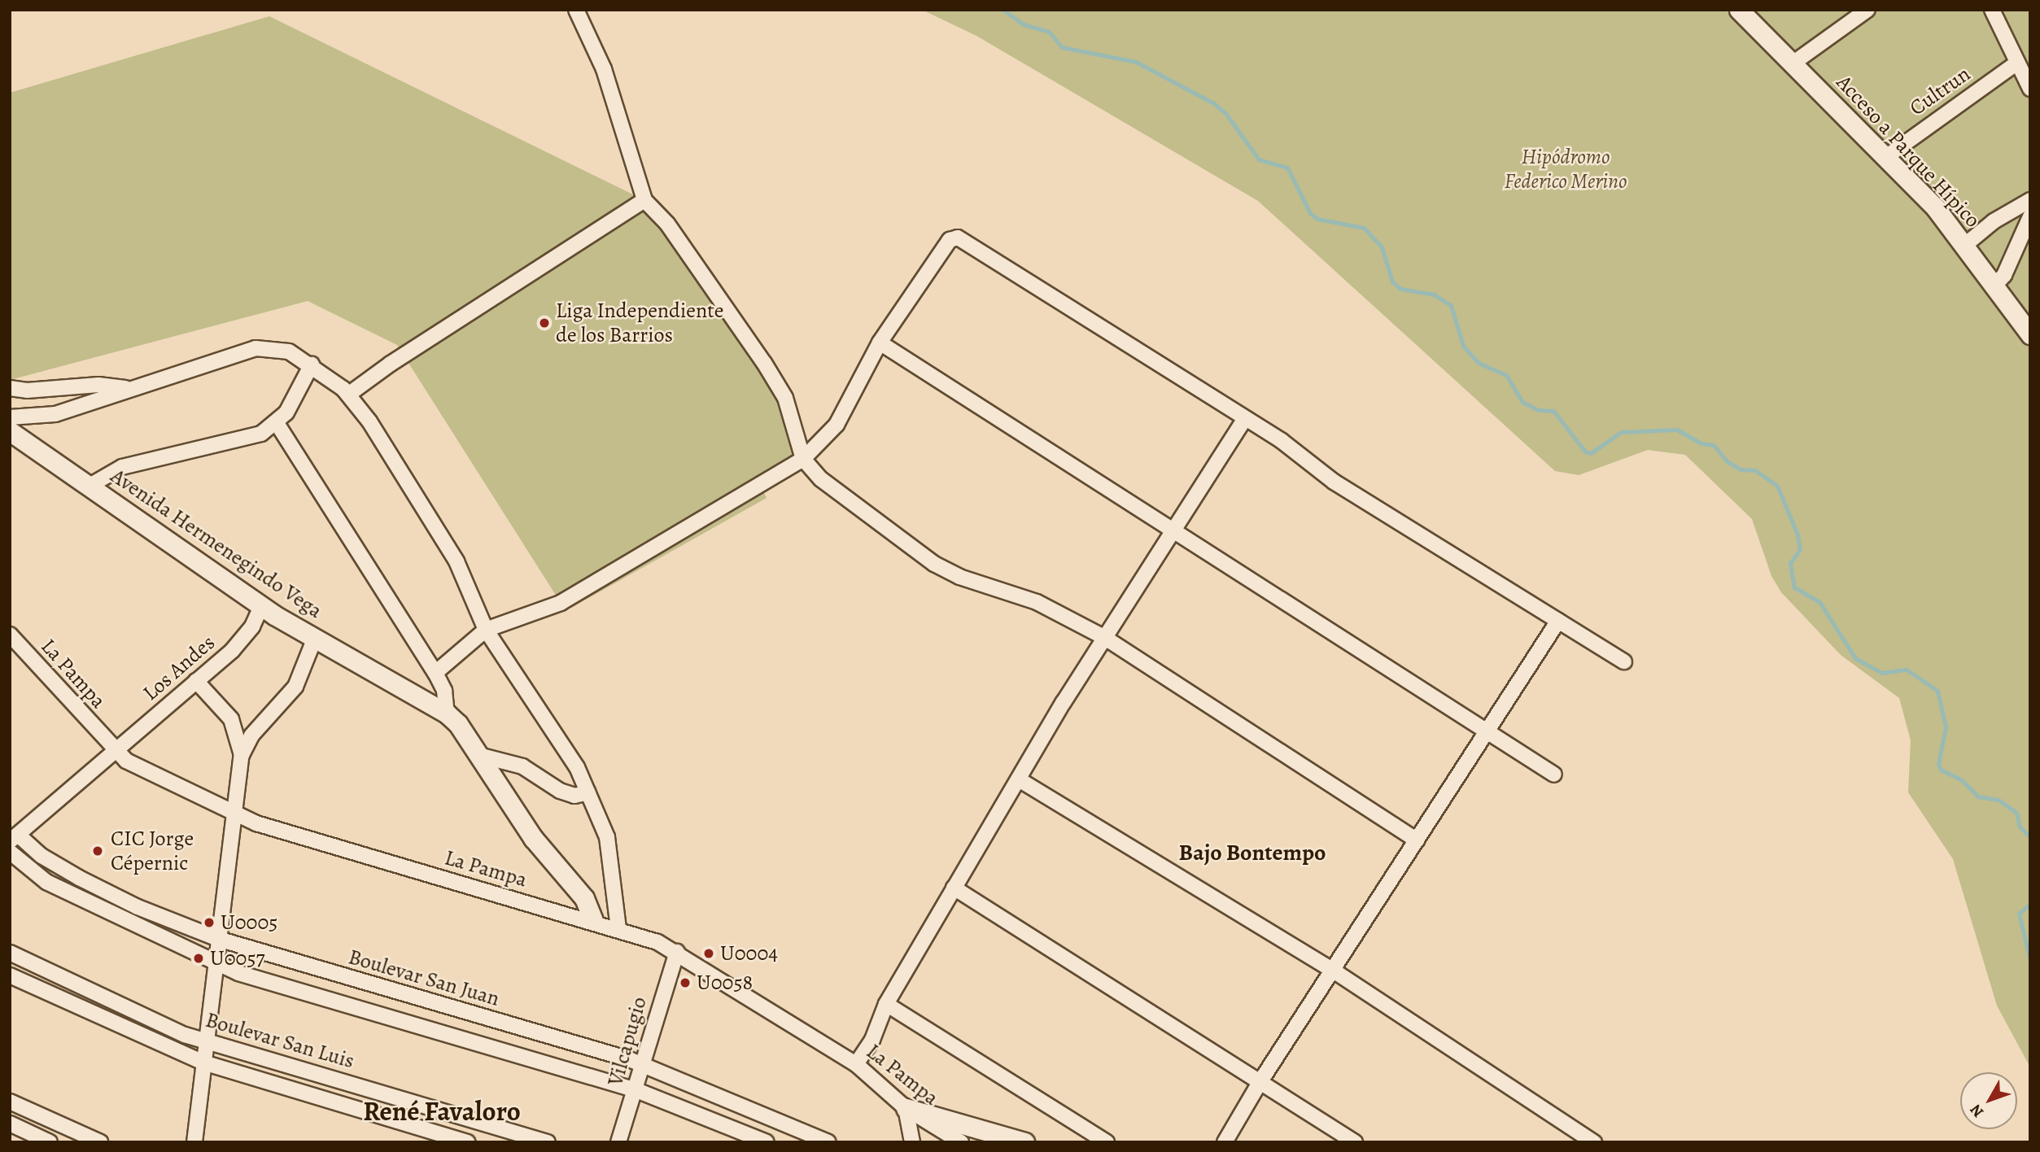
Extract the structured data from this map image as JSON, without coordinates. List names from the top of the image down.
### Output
{
  "streets": {
    "street": [
      "Cultrun",
      "Acceso a Parque Hípico",
      "Avenida Hermenegindo Vega",
      "Los Andes",
      "La Pampa",
      "Boulevar San Juan",
      "Boulevar San Luis",
      "Vilcapugio"
    ]
  },
  "crossings": [
    ["Cultrun", "Acceso a Parque Hípico"],
    ["Avenida Hermenegindo Vega", "Los Andes"],
    ["Avenida Hermenegindo Vega", "La Pampa"],
    ["Los Andes", "La Pampa"],
    ["Los Andes", "Boulevar San Juan"],
    ["La Pampa", "Vilcapugio"],
    ["Boulevar San Juan", "Vilcapugio"]
  ],
  "districts": ["Bajo Bontempo", "René Favaloro"],
  "parks": ["Hipódromo Federico Merino"],
  "places": [
    "Liga Independiente de los Barrios",
    "CIC Jorge Cépernic",
    "U0005",
    "U0004",
    "U0057",
    "U0058"
  ],
  "north": "bottom left"
}
